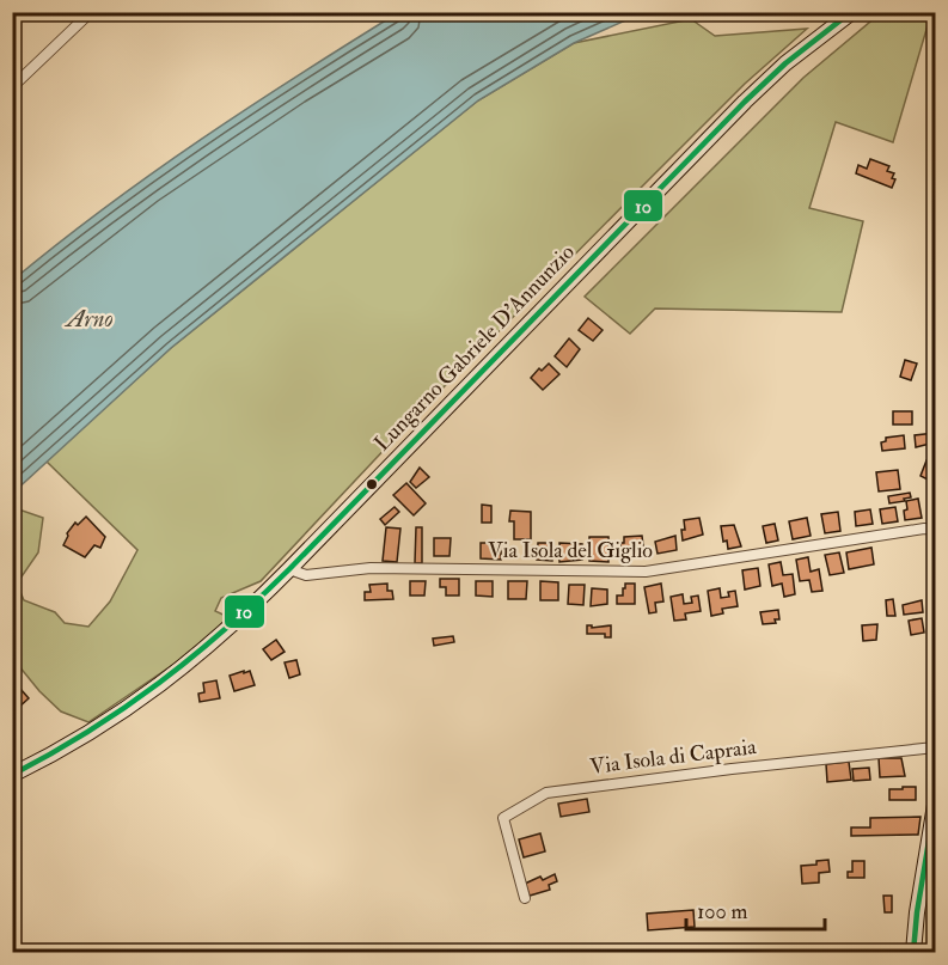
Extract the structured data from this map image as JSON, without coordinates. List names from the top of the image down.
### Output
{
  "streets": {
    "main road": ["Lungarno Gabriele D'Annunzio"],
    "street": ["Via Isola del Giglio", "Via Isola di Capraia"]
  },
  "crossings": [
    ["Lungarno Gabriele D'Annunzio", "Via Isola del Giglio"]
  ],
  "water": ["Arno"],
  "lines": ["transit line 10"],
  "scale_bar": "100 m"
}
